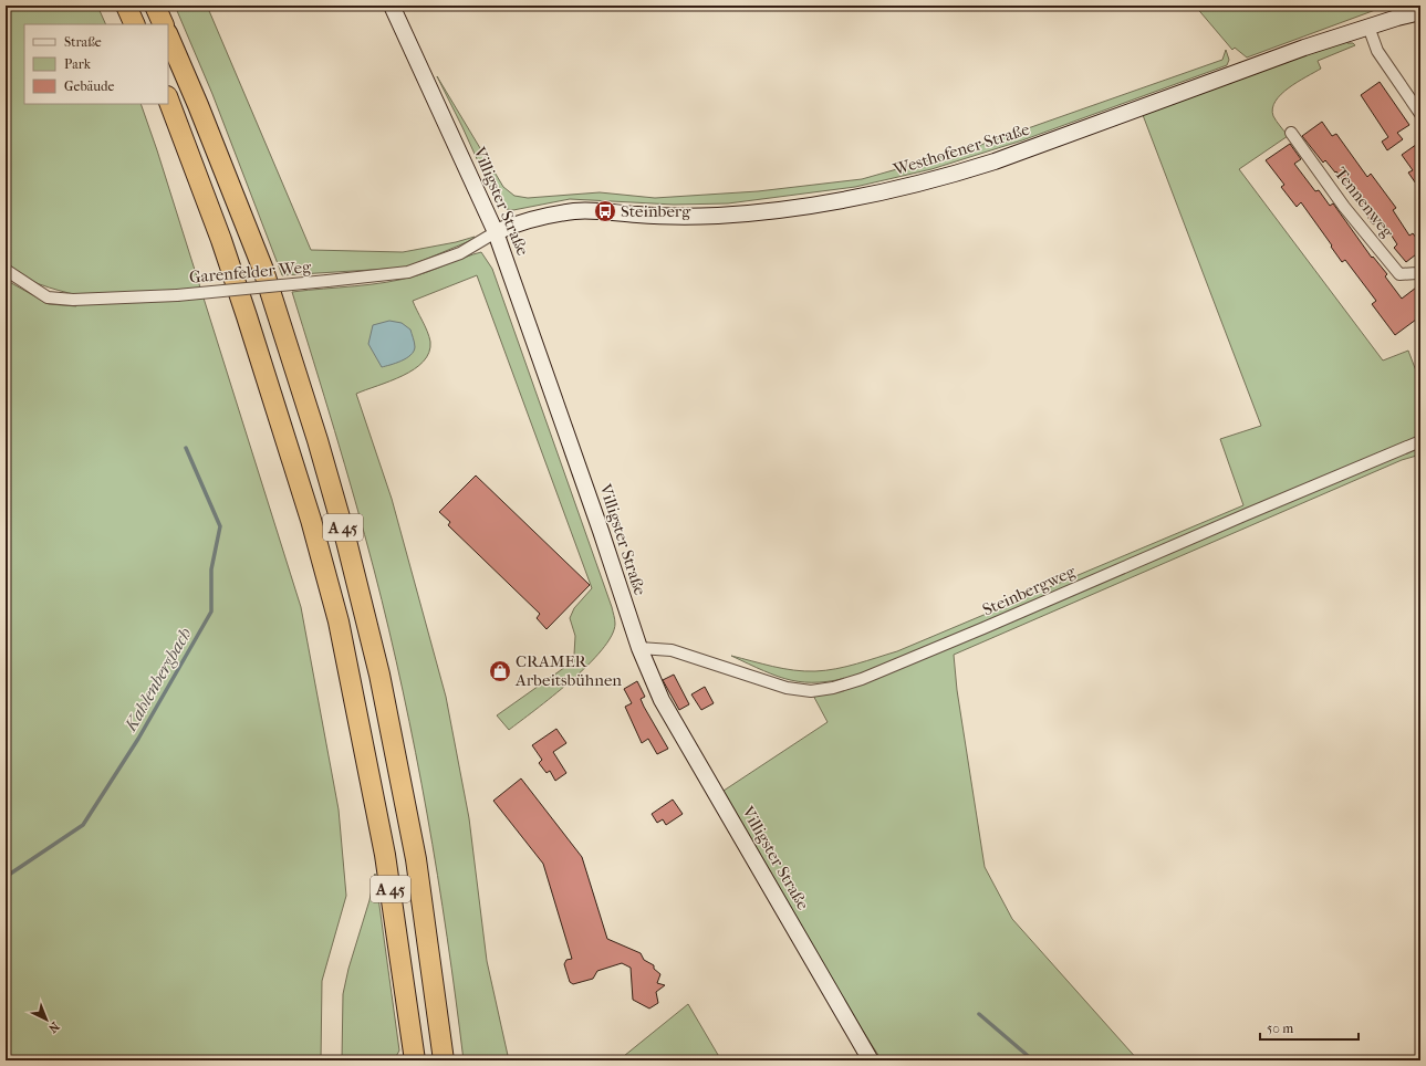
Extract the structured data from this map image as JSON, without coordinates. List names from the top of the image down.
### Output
{
  "streets": {
    "highway": ["A 45"],
    "main road": ["Westhofener Straße", "Villigster Straße"],
    "street": ["Tennenweg", "Garenfelder Weg", "Steinbergweg"]
  },
  "crossings": [
    ["Westhofener Straße", "Villigster Straße"],
    ["Westhofener Straße", "Garenfelder Weg"],
    ["Villigster Straße", "Garenfelder Weg"],
    ["Villigster Straße", "Steinbergweg"]
  ],
  "water": ["Kahlenbergbach"],
  "places": {
    "bus stop": ["Steinberg"],
    "shop": ["CRAMER Arbeitsbühnen"]
  },
  "legend": ["Straße", "Park", "Gebäude"],
  "scale_bar": "50 m",
  "north": "bottom right"
}
